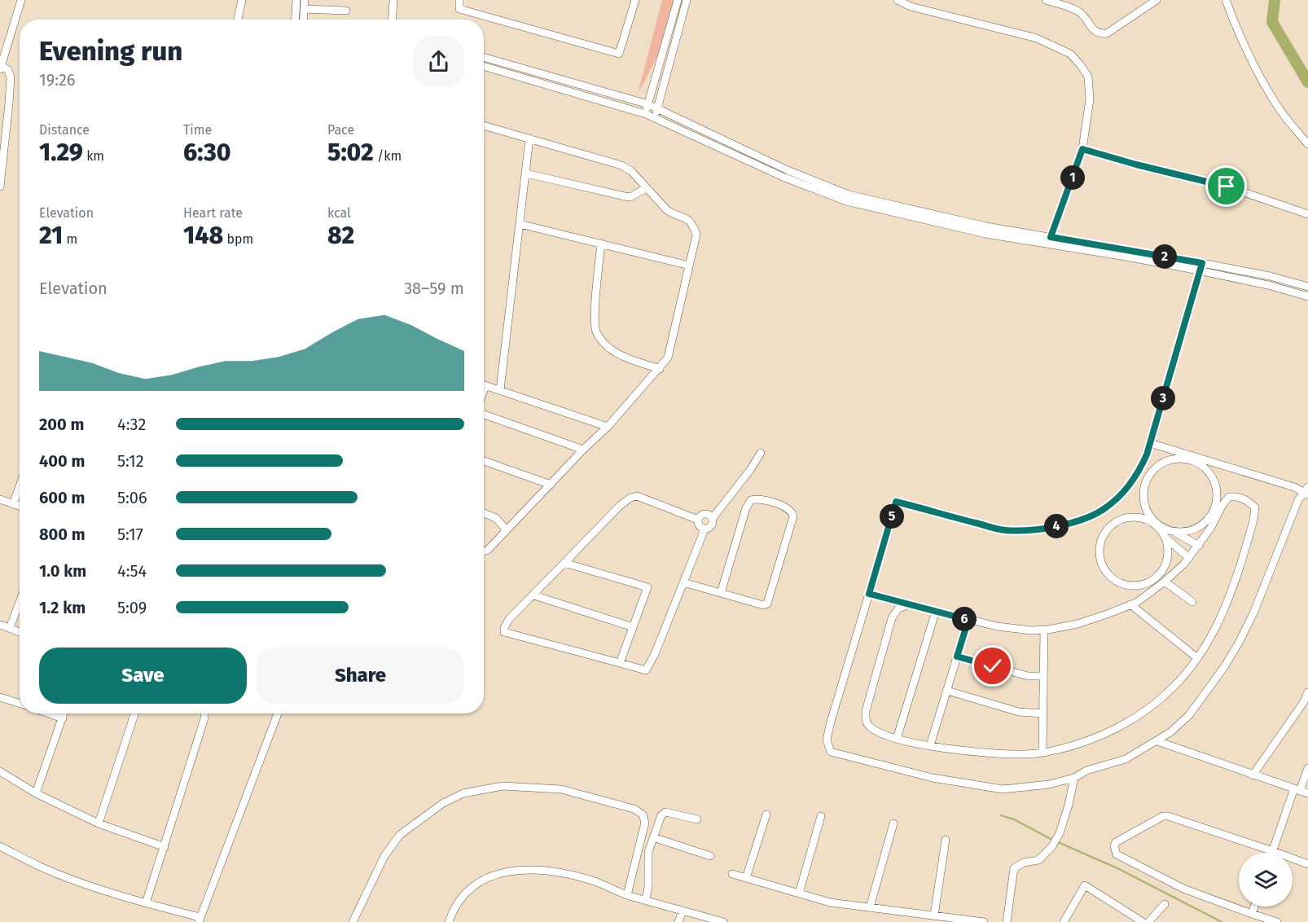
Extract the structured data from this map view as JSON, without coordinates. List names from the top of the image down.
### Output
{
  "page": {
    "heading": ["Evening run", "19:26"],
    "stats": [
      ["Distance", "1.29 km"],
      ["Time", "6:30"],
      ["Pace", "5:02 /km"],
      ["Elevation", "21 m"],
      ["Heart rate", "148 bpm"],
      ["kcal", "82"]
    ],
    "pins": [
      "1",
      "2",
      "3",
      "5",
      "4",
      "6"
    ],
    "chart": ["Elevation", "38–59 m"],
    "list": [
      {
        "name": "200 m",
        "note": "4:32"
      },
      {
        "name": "400 m",
        "note": "5:12"
      },
      {
        "name": "600 m",
        "note": "5:06"
      },
      {
        "name": "800 m",
        "note": "5:17"
      },
      {
        "name": "1.0 km",
        "note": "4:54"
      },
      {
        "name": "1.2 km",
        "note": "5:09"
      }
    ],
    "buttons": ["Save", "Share"]
  }
}
